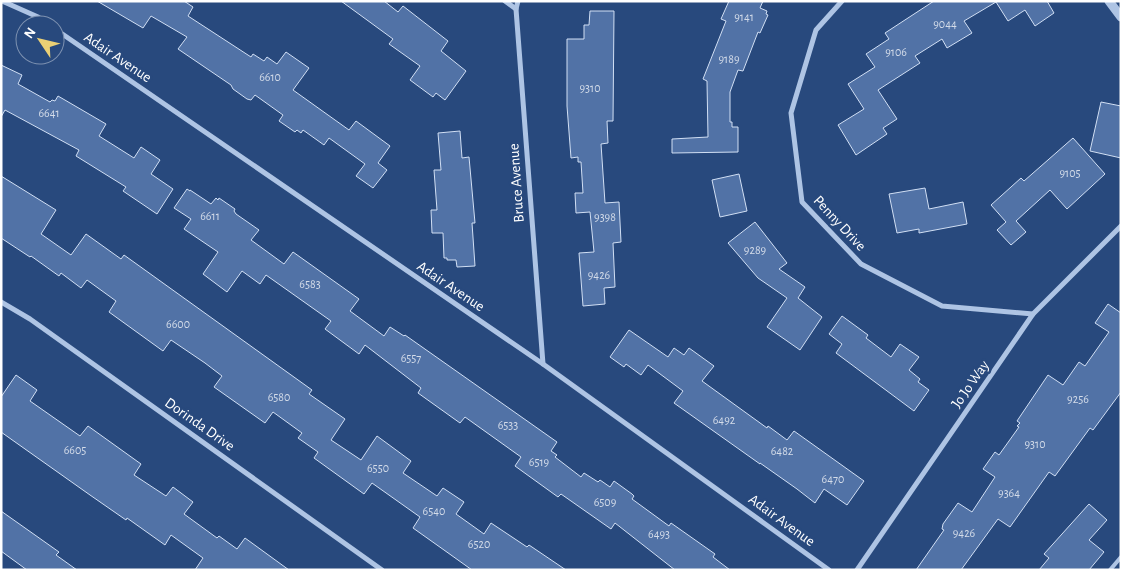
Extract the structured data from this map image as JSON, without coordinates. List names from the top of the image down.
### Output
{
  "streets": {
    "street": [
      "Adair Avenue",
      "Bruce Avenue",
      "Penny Drive",
      "Jo Jo Way",
      "Dorinda Drive"
    ]
  },
  "crossings": [
    ["Adair Avenue", "Bruce Avenue"],
    ["Penny Drive", "Jo Jo Way"]
  ],
  "house_numbers": [
    "9141",
    "9044",
    "9106",
    "9189",
    "6610",
    "9310",
    "6641",
    "9105",
    "6611",
    "9398",
    "9289",
    "9426",
    "6583",
    "6600",
    "6557",
    "6580",
    "9256",
    "6492",
    "6533",
    "9310",
    "6605",
    "6482",
    "6519",
    "6550",
    "6470",
    "9364",
    "6509",
    "6540",
    "9426",
    "6493",
    "6520"
  ],
  "north": "top left"
}
